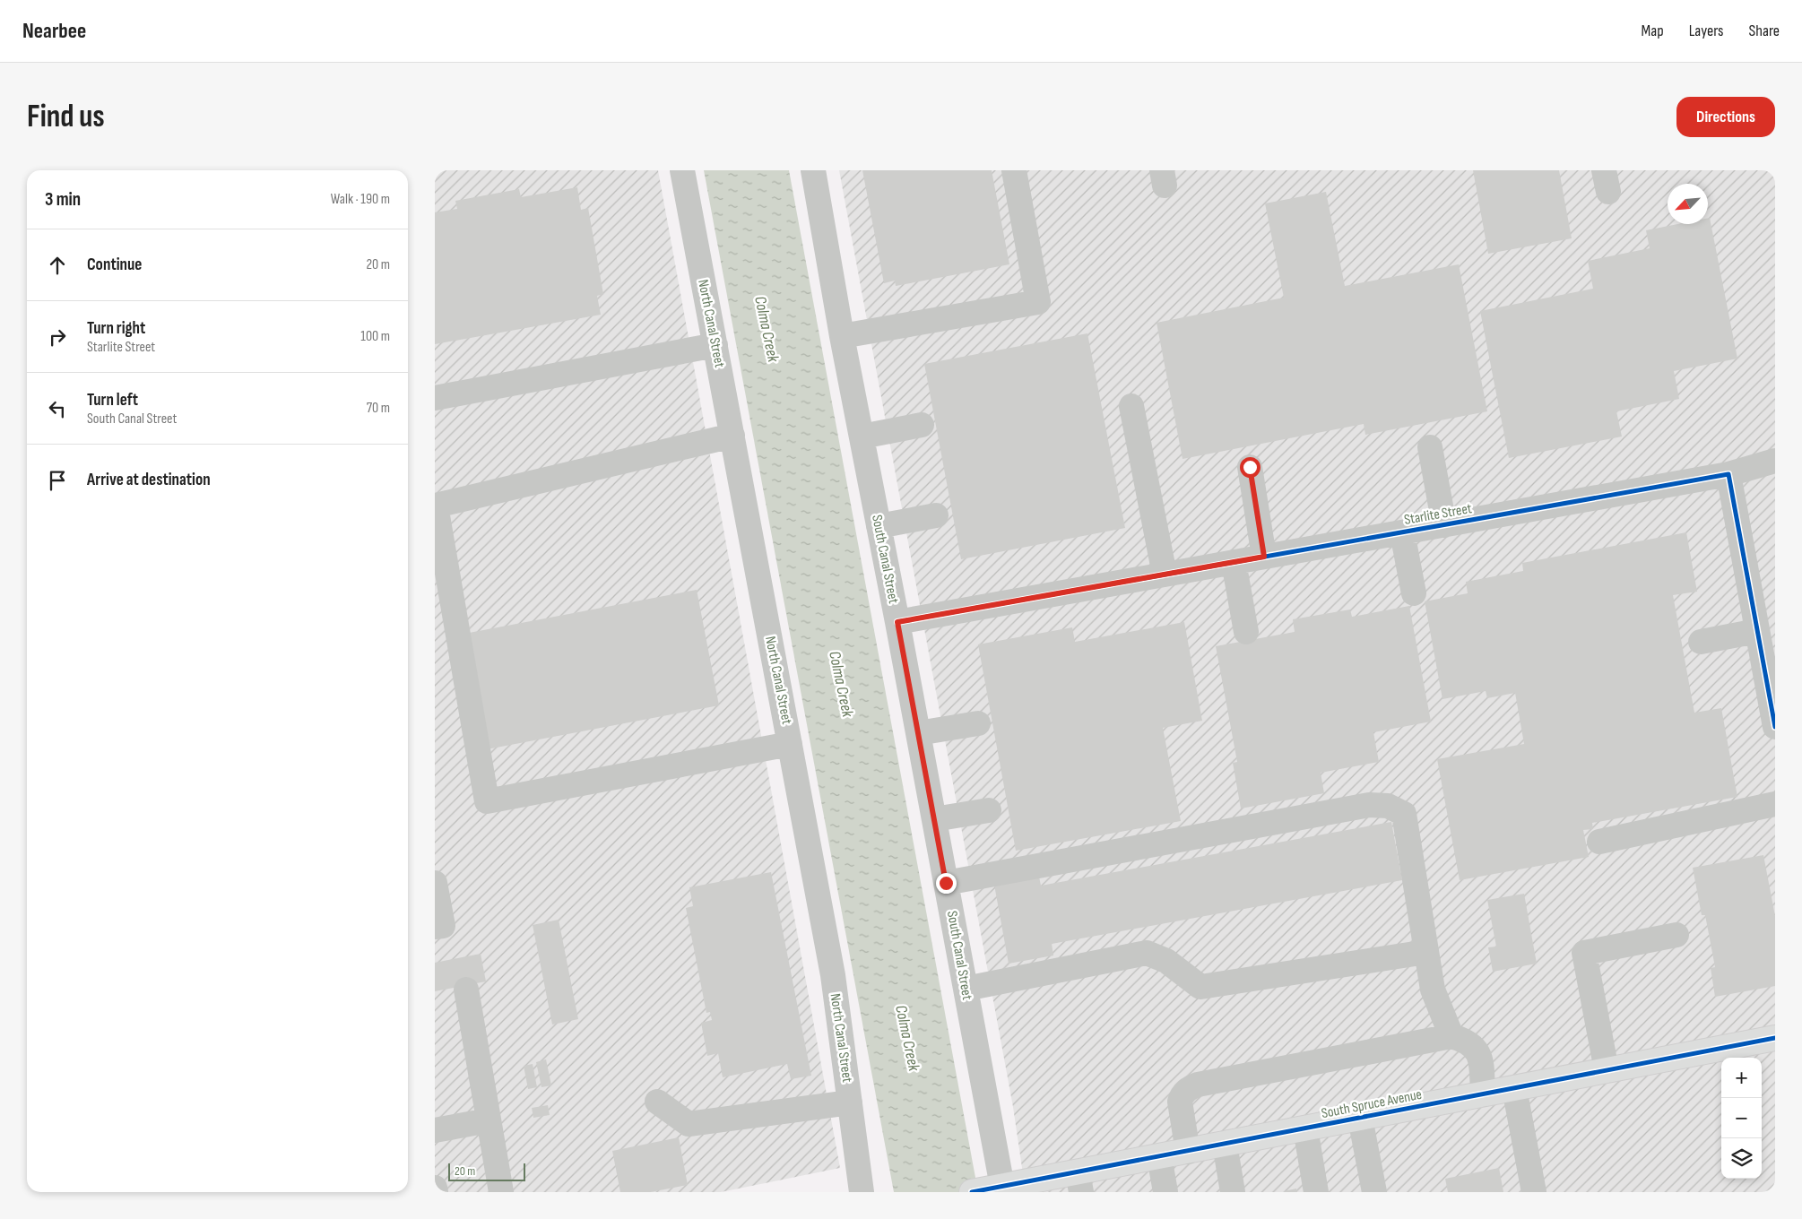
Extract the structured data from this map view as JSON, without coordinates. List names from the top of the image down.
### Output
{
  "streets": {
    "main road": ["South Spruce Avenue"],
    "street": ["North Canal Street", "Starlite Street", "South Canal Street"]
  },
  "crossings": [
    ["Starlite Street", "South Canal Street"],
    ["South Canal Street", "South Spruce Avenue"]
  ],
  "water": ["Colma Creek"],
  "scale_bar": "20 m",
  "north": "bottom left",
  "page": {
    "header": "Nearbee",
    "nav": ["Map", "Layers", "Share"],
    "buttons": "Directions",
    "title": "Find us",
    "heading": ["3 min", "Walk · 190 m"],
    "list": [
      ["Continue", "20 m"],
      ["Turn right", "Starlite Street", "100 m"],
      ["Turn left", "South Canal Street", "70 m"],
      "Arrive at destination"
    ],
    "map_buttons": ["+", "−"],
    "scale": "20 m"
  }
}
